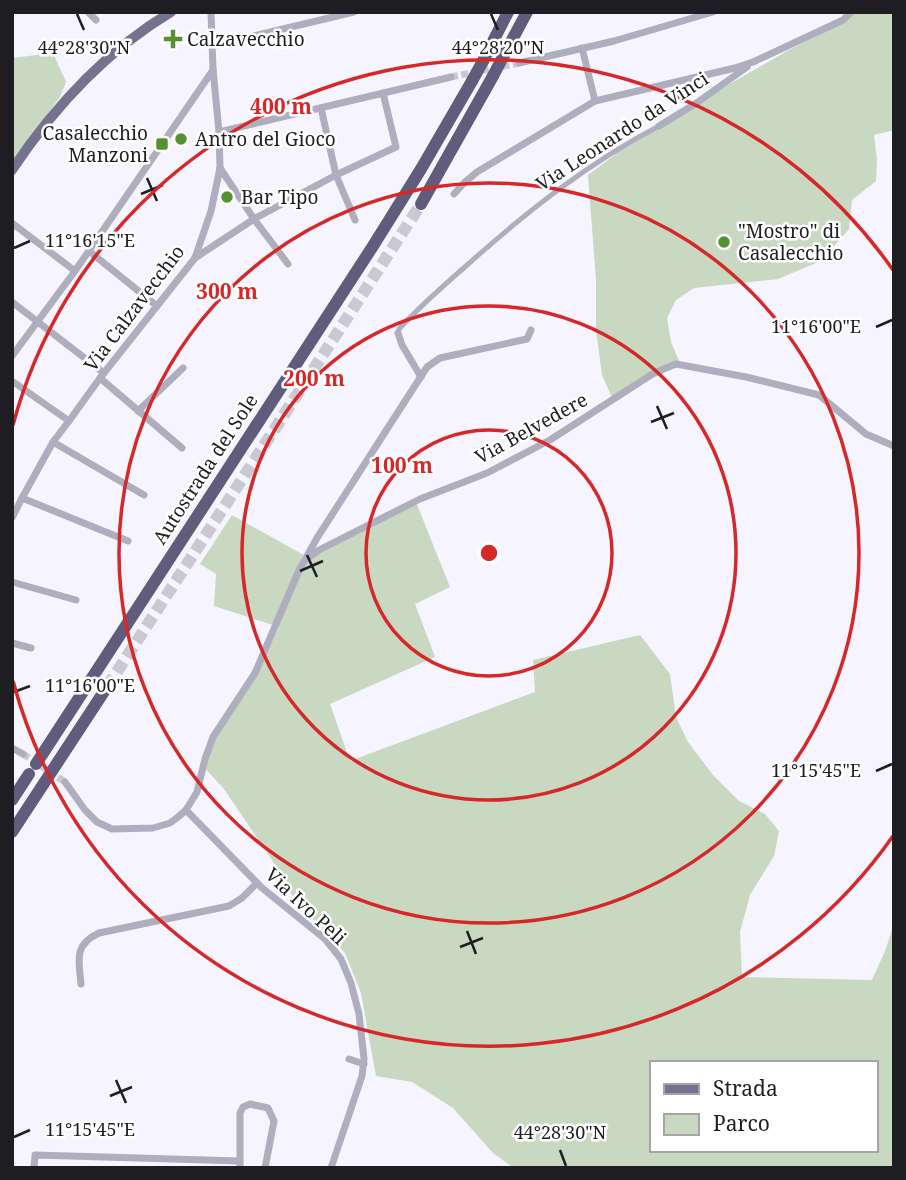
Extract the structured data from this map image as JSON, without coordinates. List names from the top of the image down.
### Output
{
  "streets": {
    "highway": ["Autostrada del Sole"],
    "street": [
      "Via Leonardo da Vinci",
      "Via Calzavecchio",
      "Via Belvedere",
      "Via Ivo Peli"
    ]
  },
  "places": {
    "health": ["Calzavecchio"],
    "other": ["Antro del Gioco", "Bar Tipo", "\"Mostro\" di Casalecchio"],
    "transit": ["Casalecchio Manzoni"]
  },
  "legend": ["Strada", "Parco"],
  "coordinates": [
    "44°28'30\"N",
    "44°28'20\"N",
    "11°16'15\"E",
    "11°16'00\"E",
    "11°15'45\"E"
  ],
  "rings": [
    "400 m",
    "300 m",
    "200 m",
    "100 m"
  ]
}
